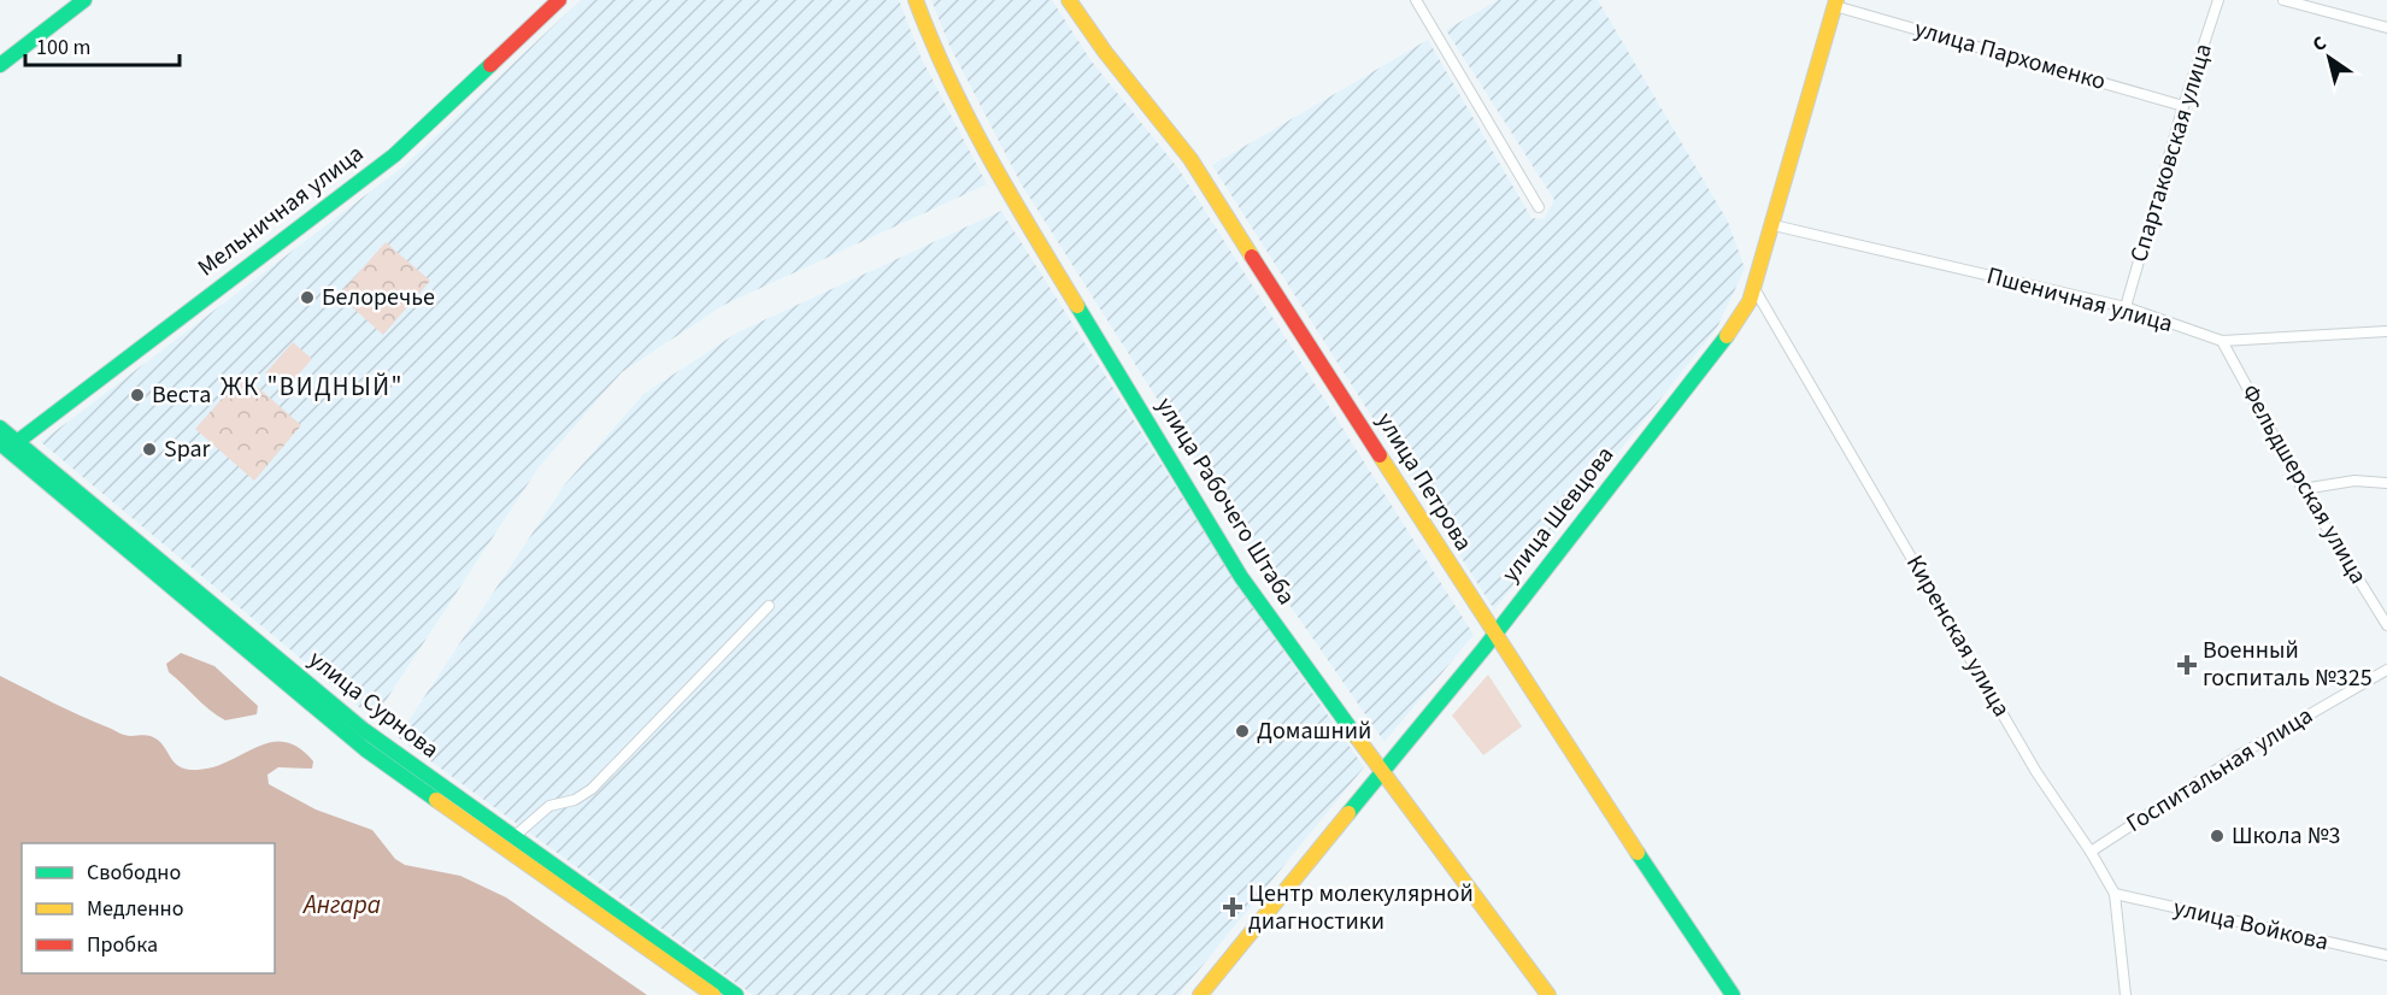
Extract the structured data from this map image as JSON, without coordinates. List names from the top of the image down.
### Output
{
  "streets": {
    "main road": [
      "Мельничная улица",
      "улица Петрова",
      "улица Рабочего Штаба",
      "улица Шевцова",
      "улица Сурнова"
    ],
    "street": [
      "улица Пархоменко",
      "Спартаковская улица",
      "Пшеничная улица",
      "Фельдшерская улица",
      "Киренская улица",
      "Госпитальная улица",
      "улица Войкова"
    ]
  },
  "crossings": [
    ["улица Пархоменко", "Спартаковская улица"],
    ["улица Пархоменко", "улица Шевцова"],
    ["Спартаковская улица", "Пшеничная улица"],
    ["Мельничная улица", "улица Сурнова"],
    ["Пшеничная улица", "Фельдшерская улица"],
    ["Пшеничная улица", "улица Шевцова"],
    ["улица Петрова", "улица Шевцова"],
    ["улица Рабочего Штаба", "улица Шевцова"],
    ["улица Шевцова", "Киренская улица"],
    ["Киренская улица", "Госпитальная улица"],
    ["Киренская улица", "улица Войкова"]
  ],
  "districts": ["ЖК \"ВИДНЫЙ\""],
  "water": ["Ангара"],
  "places": {
    "other": [
      "Белоречье",
      "Веста",
      "Spar",
      "Домашний",
      "Школа №3"
    ],
    "health": ["Военный госпиталь №325", "Центр молекулярной диагностики"]
  },
  "legend": ["Свободно", "Медленно", "Пробка"],
  "scale_bar": "100 m",
  "north": "top left"
}
